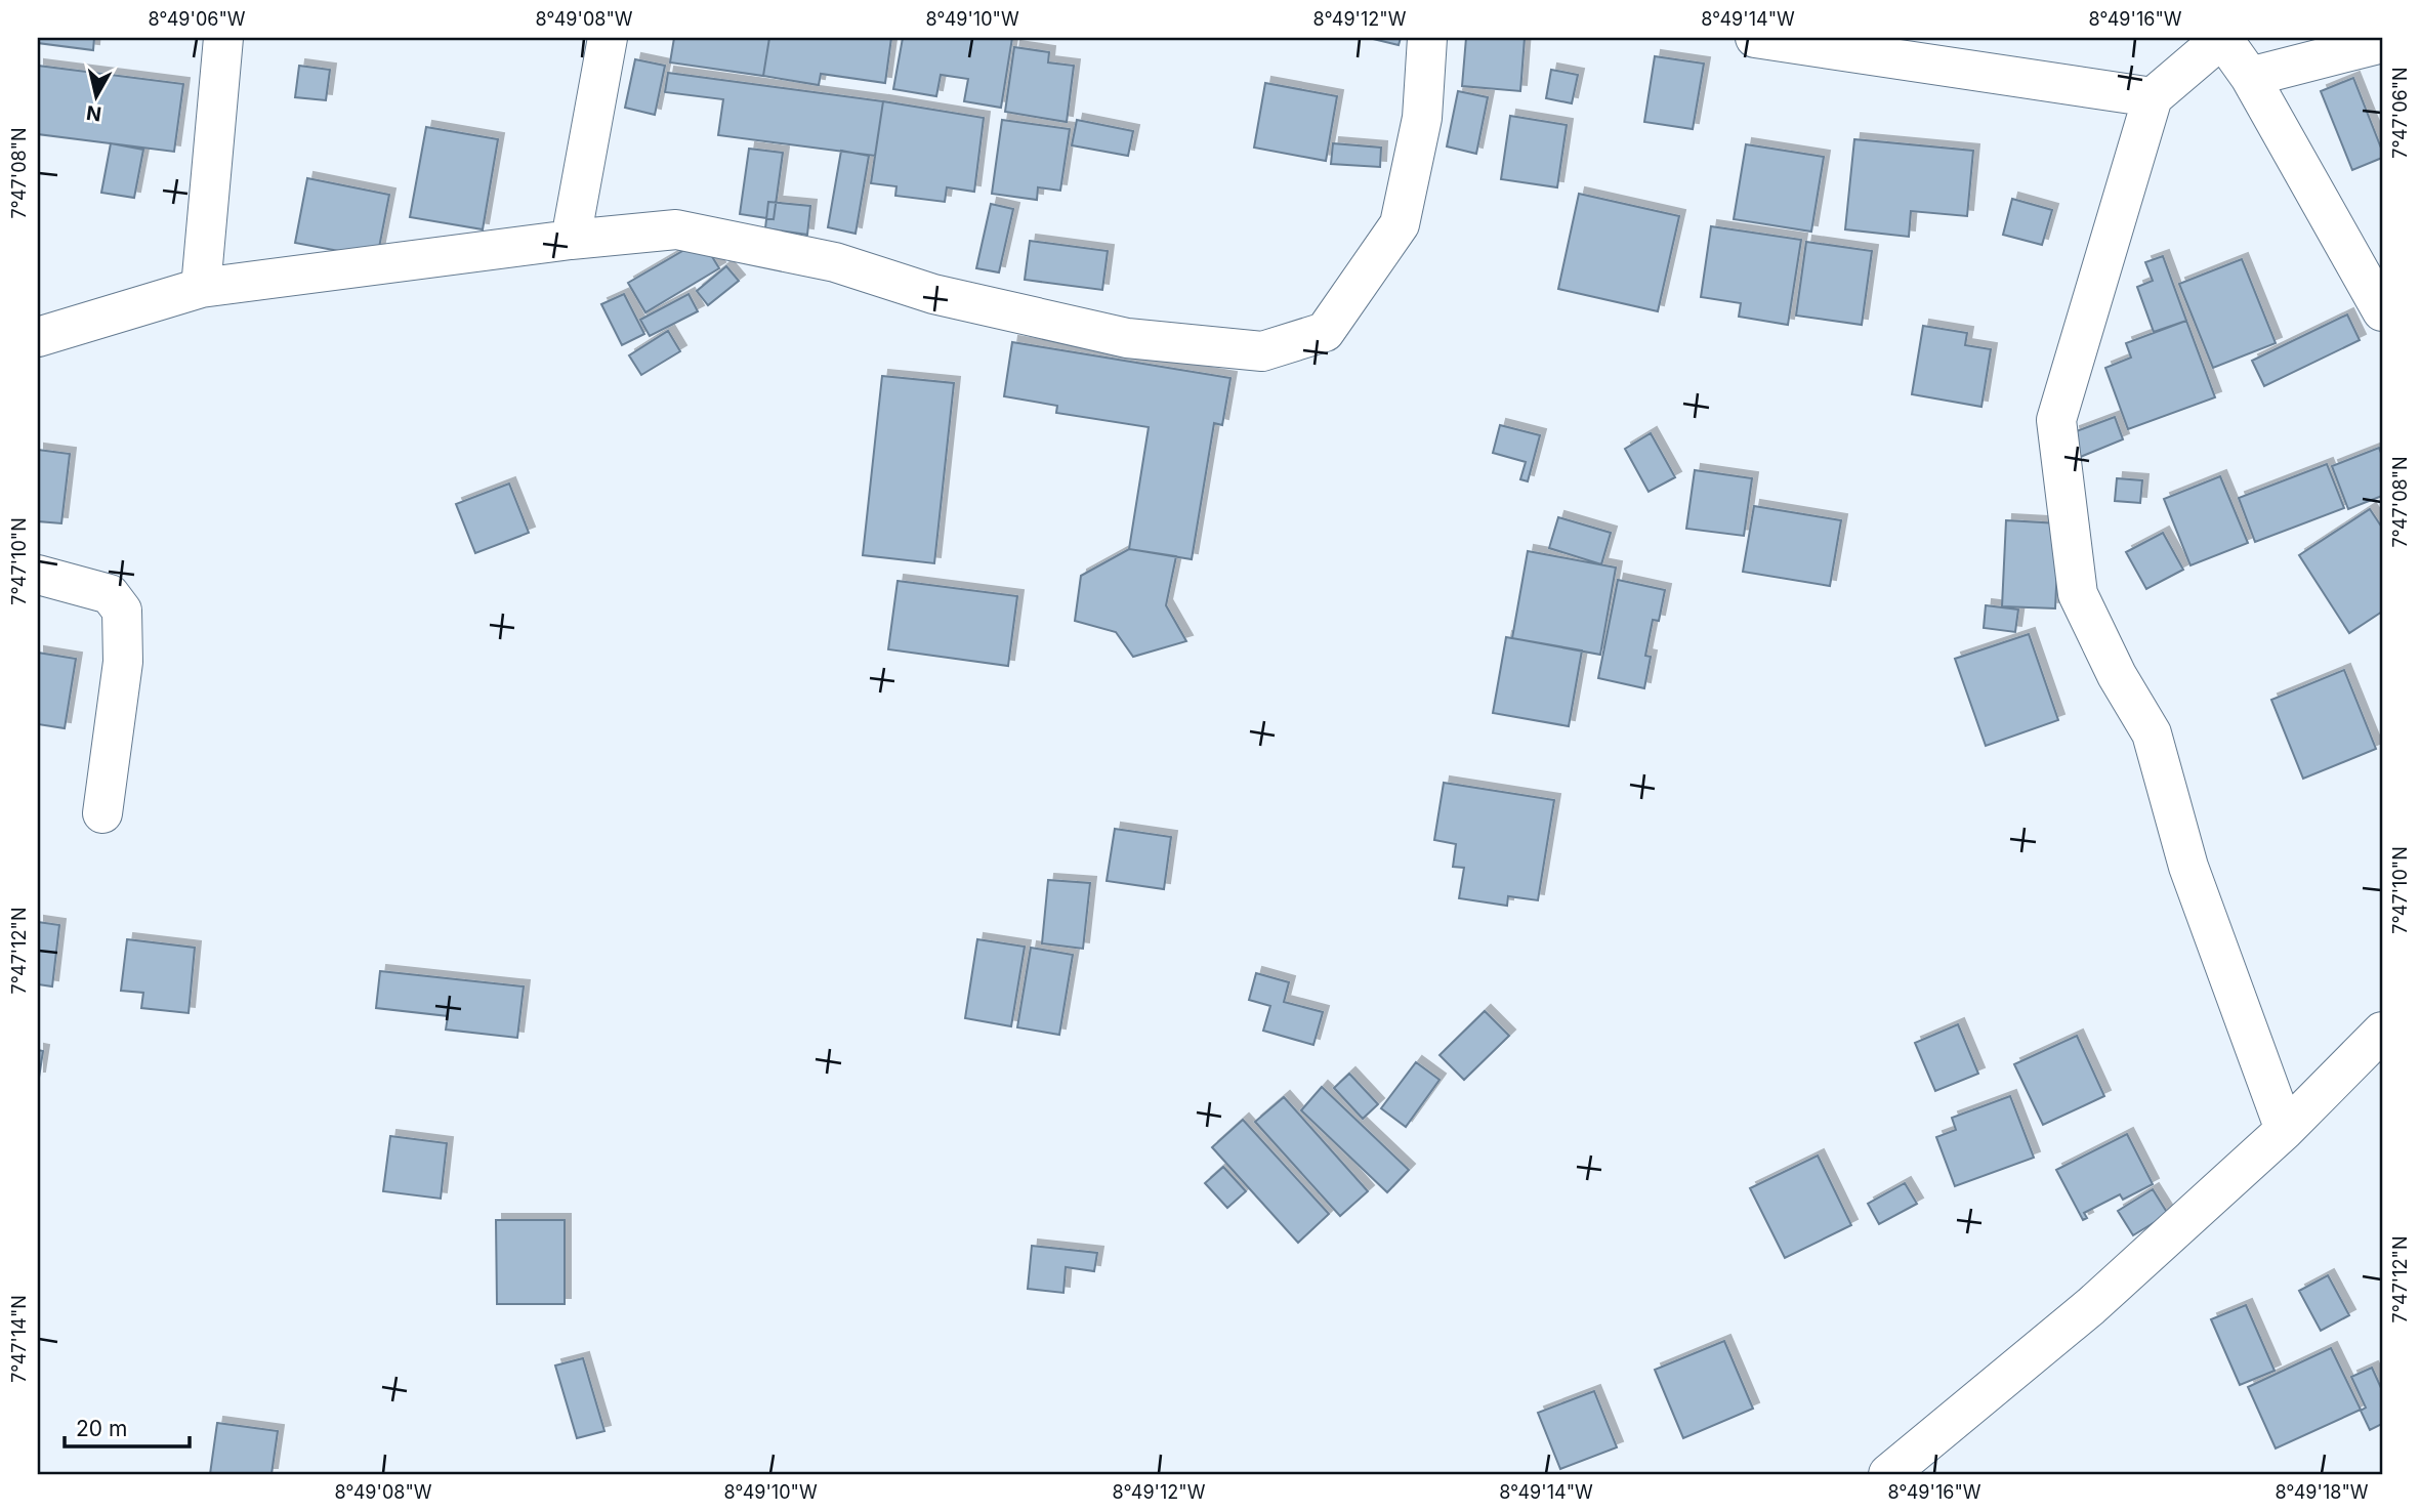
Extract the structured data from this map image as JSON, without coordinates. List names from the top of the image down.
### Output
{
  "scale_bar": "20 m",
  "north": "bottom",
  "coordinates": [
    "8°49'06\"W",
    "8°49'08\"W",
    "8°49'10\"W",
    "8°49'12\"W",
    "8°49'14\"W",
    "8°49'16\"W",
    "7°47'06\"N",
    "7°47'08\"N",
    "7°47'10\"N",
    "7°47'12\"N",
    "7°47'14\"N",
    "8°49'18\"W"
  ]
}
